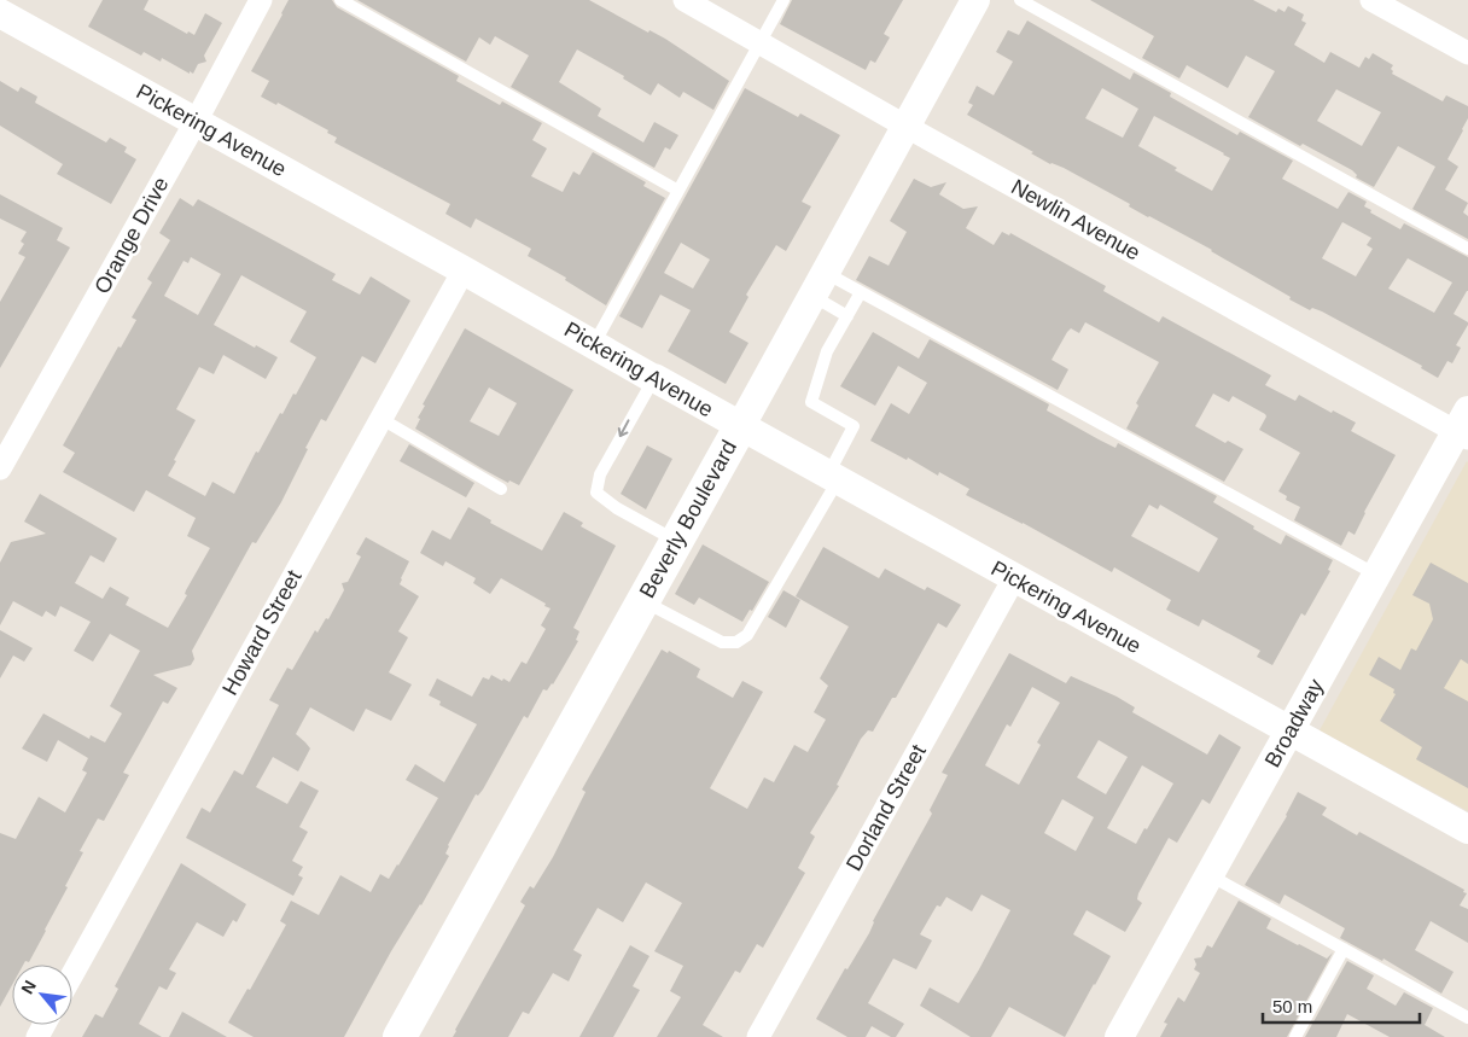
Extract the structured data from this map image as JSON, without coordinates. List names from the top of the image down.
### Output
{
  "streets": {
    "main road": ["Beverly Boulevard"],
    "street": [
      "Pickering Avenue",
      "Newlin Avenue",
      "Orange Drive",
      "Howard Street",
      "Broadway",
      "Dorland Street"
    ]
  },
  "crossings": [
    ["Pickering Avenue", "Orange Drive"],
    ["Pickering Avenue", "Beverly Boulevard"],
    ["Pickering Avenue", "Howard Street"],
    ["Pickering Avenue", "Broadway"],
    ["Pickering Avenue", "Dorland Street"],
    ["Newlin Avenue", "Beverly Boulevard"],
    ["Newlin Avenue", "Broadway"]
  ],
  "scale_bar": "50 m",
  "north": "top left"
}
